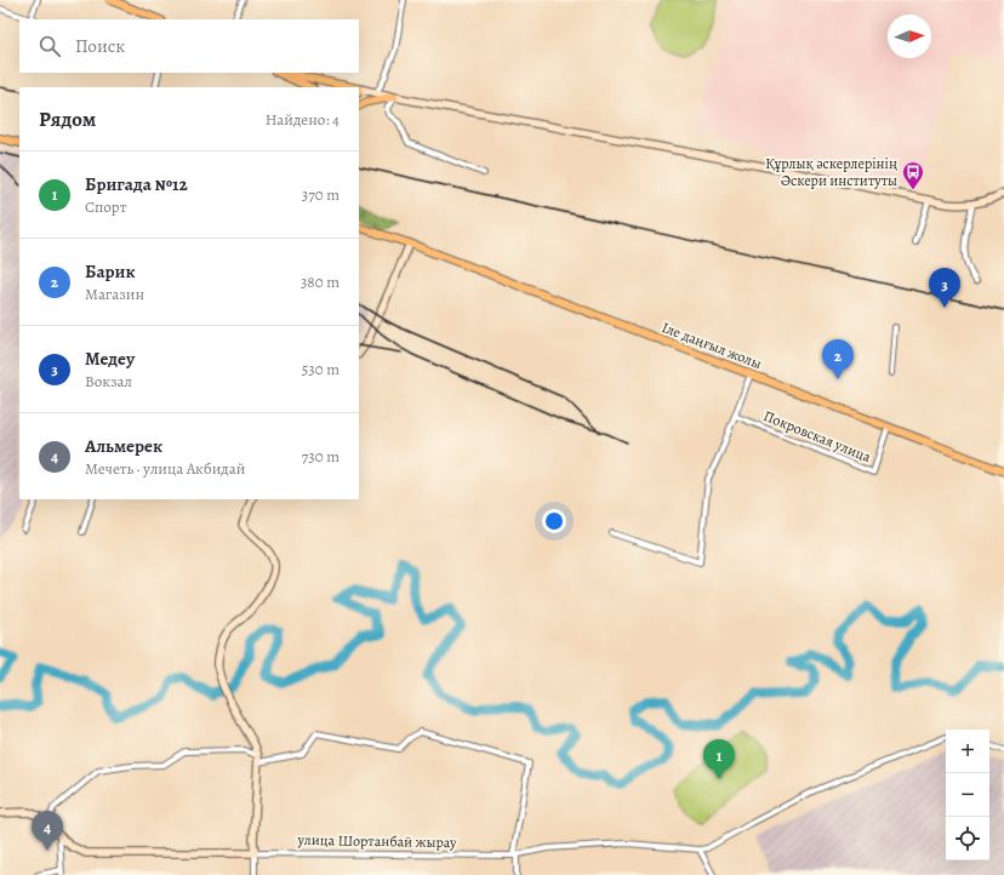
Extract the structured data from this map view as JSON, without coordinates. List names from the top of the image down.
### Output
{
  "streets": {
    "main road": ["Іле даңғыл жолы"],
    "street": ["Покровская улица", "улица Шортанбай жырау"]
  },
  "crossings": [
    ["Іле даңғыл жолы", "Покровская улица"]
  ],
  "places": {
    "bus stop": ["Құрлық әскерлерінің Әскери институты"]
  },
  "north": "right",
  "page": {
    "search": "Поиск",
    "heading": ["Рядом", "Найдено: 4"],
    "list": [
      {
        "mark": "1",
        "name": "Бригада №12",
        "note": "Спорт",
        "value": "370 m"
      },
      {
        "mark": "2",
        "name": "Барик",
        "note": "Магазин",
        "value": "380 m"
      },
      {
        "mark": "3",
        "name": "Медеу",
        "note": "Вокзал",
        "value": "530 m"
      },
      {
        "mark": "4",
        "name": "Альмерек",
        "note": "Мечеть · улица Акбидай",
        "value": "730 m"
      }
    ],
    "pins": [
      "3",
      "2",
      "1",
      "4"
    ],
    "map_buttons": ["+", "−"]
  }
}
